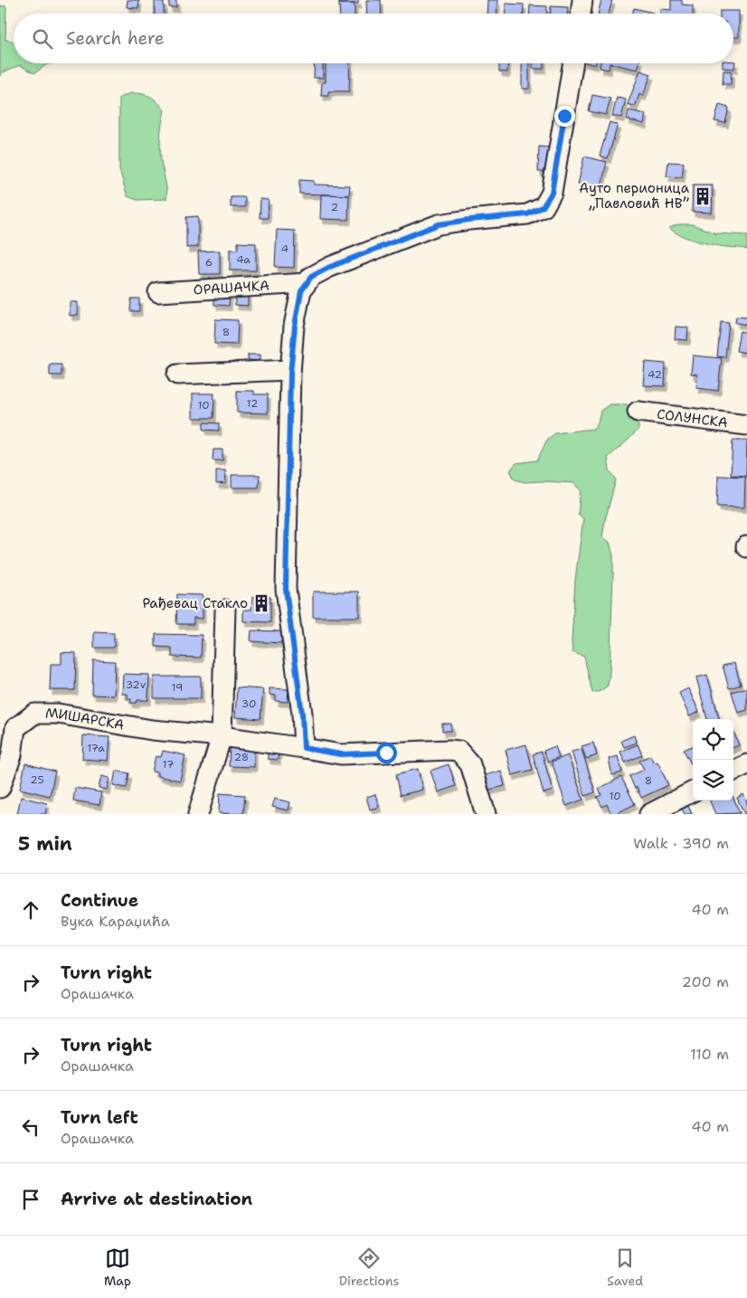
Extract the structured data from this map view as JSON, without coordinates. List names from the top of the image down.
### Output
{
  "streets": {
    "street": ["ОРАШАЧКА", "СОЛУНСКА", "МИШАРСКА"]
  },
  "places": {
    "building": ["Ауто перионица „Павловић НВ”", "Рађевац Стакло"]
  },
  "house_numbers": [
    "2",
    "4",
    "4a",
    "6",
    "8",
    "42",
    "12",
    "10",
    "32v",
    "19",
    "30",
    "17a",
    "28",
    "17",
    "25",
    "8",
    "10"
  ],
  "page": {
    "search": "Search here",
    "heading": ["5 min", "Walk · 390 m"],
    "list": [
      ["Continue", "Вука Караџића", "40 m"],
      ["Turn right", "Орашачка", "200 m"],
      ["Turn right", "Орашачка", "110 m"],
      ["Turn left", "Орашачка", "40 m"],
      "Arrive at destination"
    ],
    "nav": ["Map", "Directions", "Saved"]
  }
}
